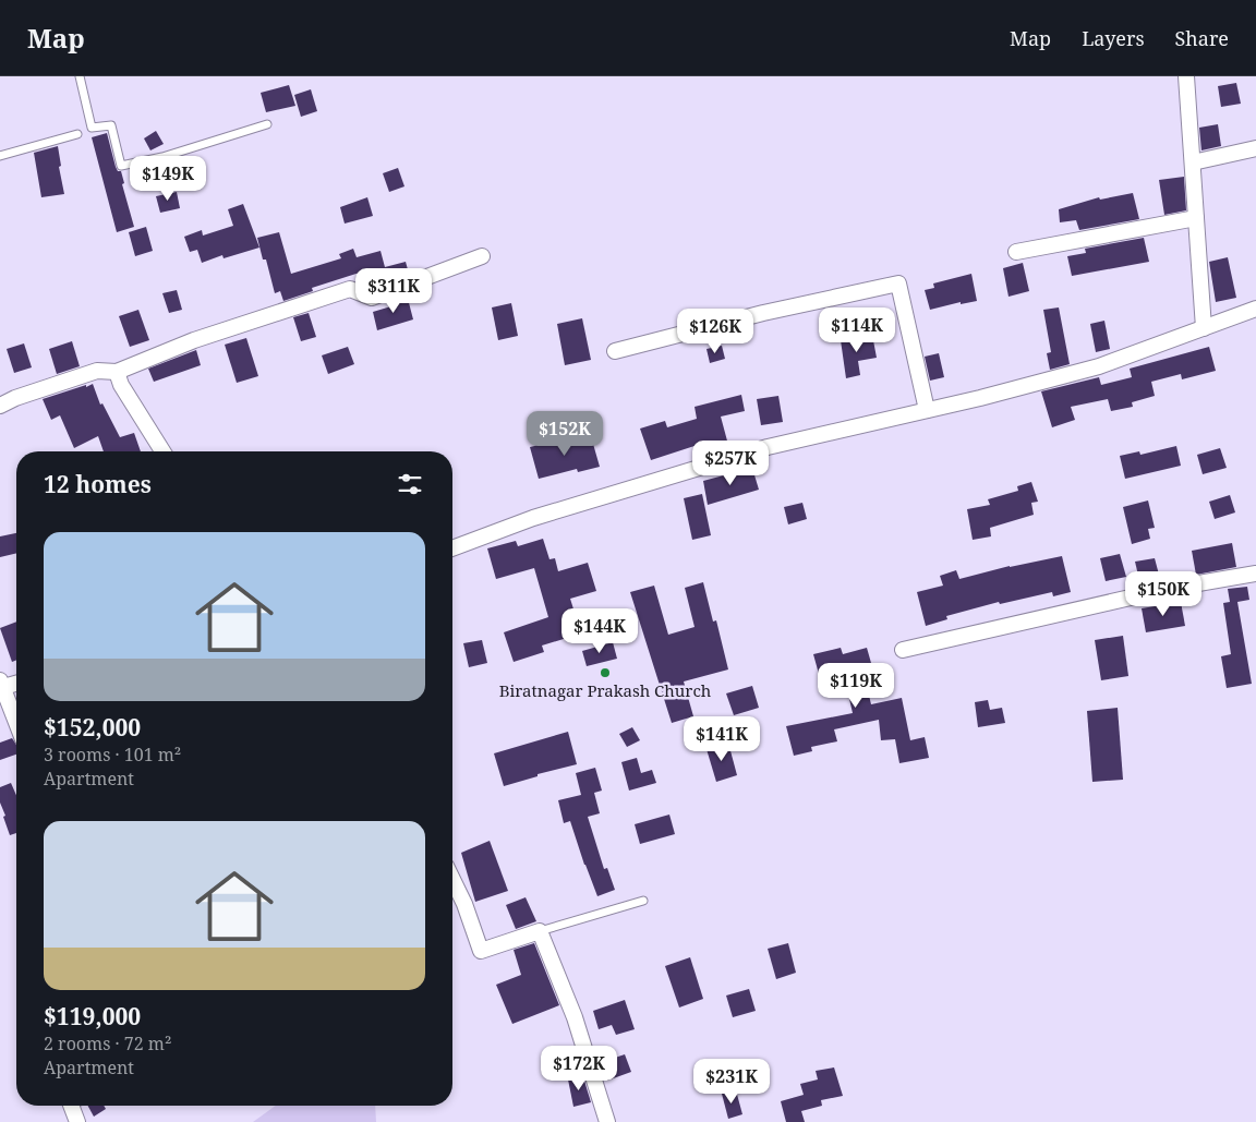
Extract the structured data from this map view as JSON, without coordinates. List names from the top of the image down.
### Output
{
  "places": ["Biratnagar Prakash Church"],
  "page": {
    "header": "Map",
    "nav": ["Map", "Layers", "Share"],
    "price": [
      "$149K",
      "$311K",
      "$114K",
      "$126K",
      "$152K",
      "$257K",
      "$150K",
      "$144K",
      "$119K",
      "$141K",
      "$172K",
      "$231K"
    ],
    "heading": "12 homes",
    "list": [
      {
        "name": "$152,000",
        "note": "3 rooms · 101 m² · Apartment"
      },
      {
        "name": "$119,000",
        "note": "2 rooms · 72 m² · Apartment"
      }
    ]
  }
}
